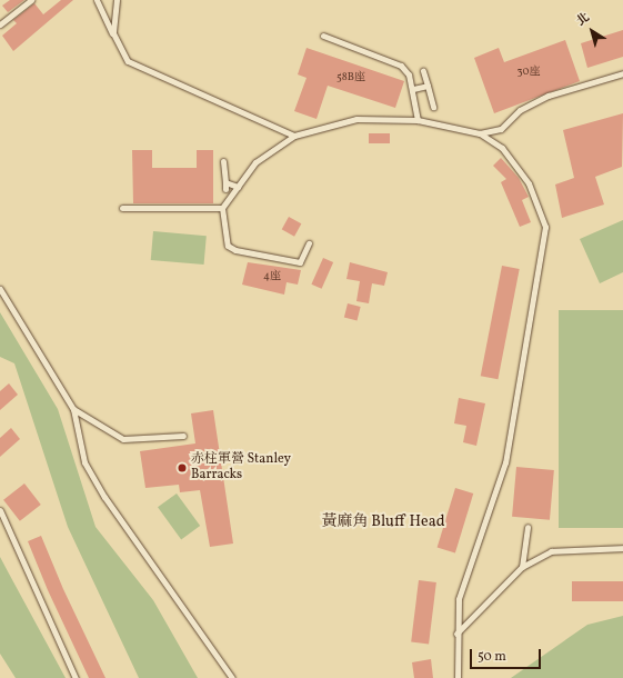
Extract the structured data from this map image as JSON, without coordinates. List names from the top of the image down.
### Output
{
  "districts": ["黃麻角 Bluff Head"],
  "places": ["赤柱軍營 Stanley Barracks"],
  "house_numbers": ["30座", "58B座", "4座"],
  "scale_bar": "50 m",
  "north": "top left"
}
